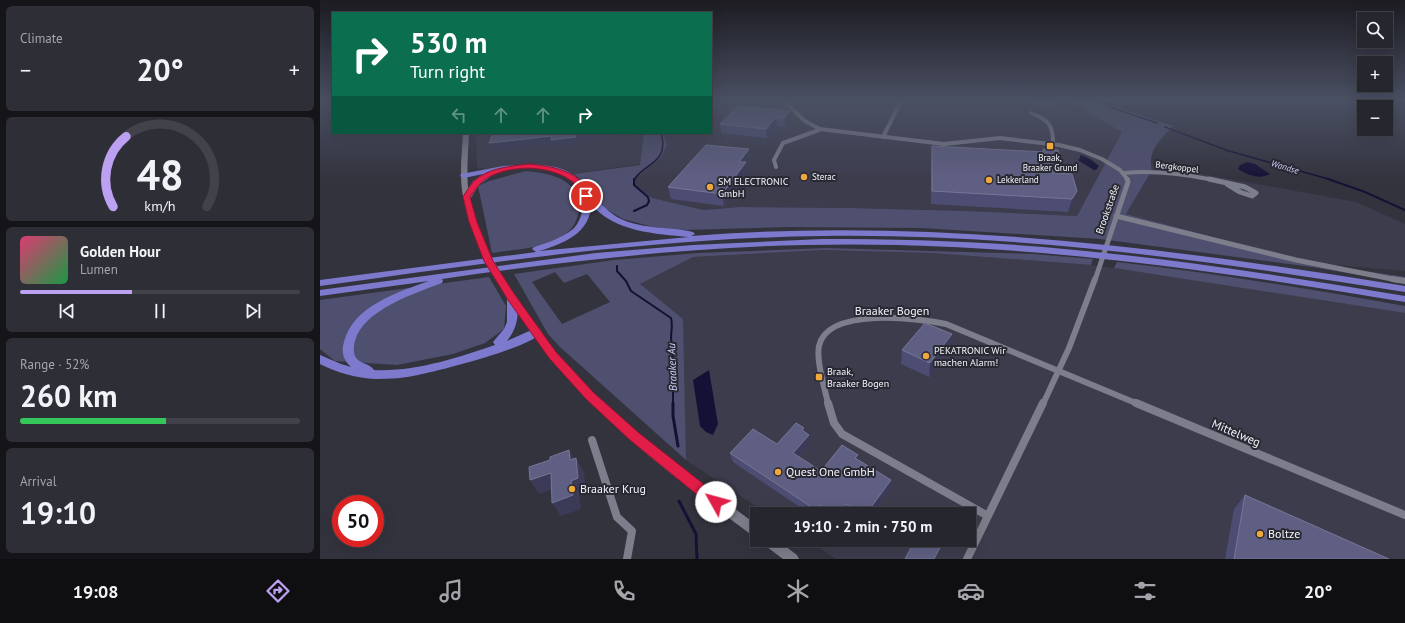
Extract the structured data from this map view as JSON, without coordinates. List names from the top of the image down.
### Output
{
  "streets": {
    "street": [
      "Bergkoppel",
      "Brookstraße",
      "Braaker Bogen",
      "Mittelweg"
    ]
  },
  "crossings": [
    ["Bergkoppel", "Brookstraße"],
    ["Brookstraße", "Braaker Bogen"],
    ["Brookstraße", "Mittelweg"],
    ["Braaker Bogen", "Mittelweg"]
  ],
  "water": ["Wandse", "Braaker Au"],
  "places": {
    "transit": ["Braak, Braaker Grund", "Braak, Braaker Bogen"],
    "other": [
      "Sterac",
      "Lekkerland",
      "SM ELECTRONIC GmbH",
      "PEKATRONIC Wir machen Alarm!",
      "Quest One GmbH",
      "Braaker Krug",
      "Boltze"
    ]
  },
  "page": {
    "tile": [
      "Climate",
      ["Range · 52%", "260 km"],
      ["Arrival", "19:10"]
    ],
    "map_buttons": ["+", "−"],
    "turn": ["530 m", "Turn right"],
    "heat": ["−", "20°", "+"],
    "song": ["Golden Hour", "Lumen"],
    "limit": "50",
    "trip": "19:10 · 2 min · 750 m",
    "tabs": ["19:08", "20°"],
    "gauge": ["48", "km/h"]
  }
}
